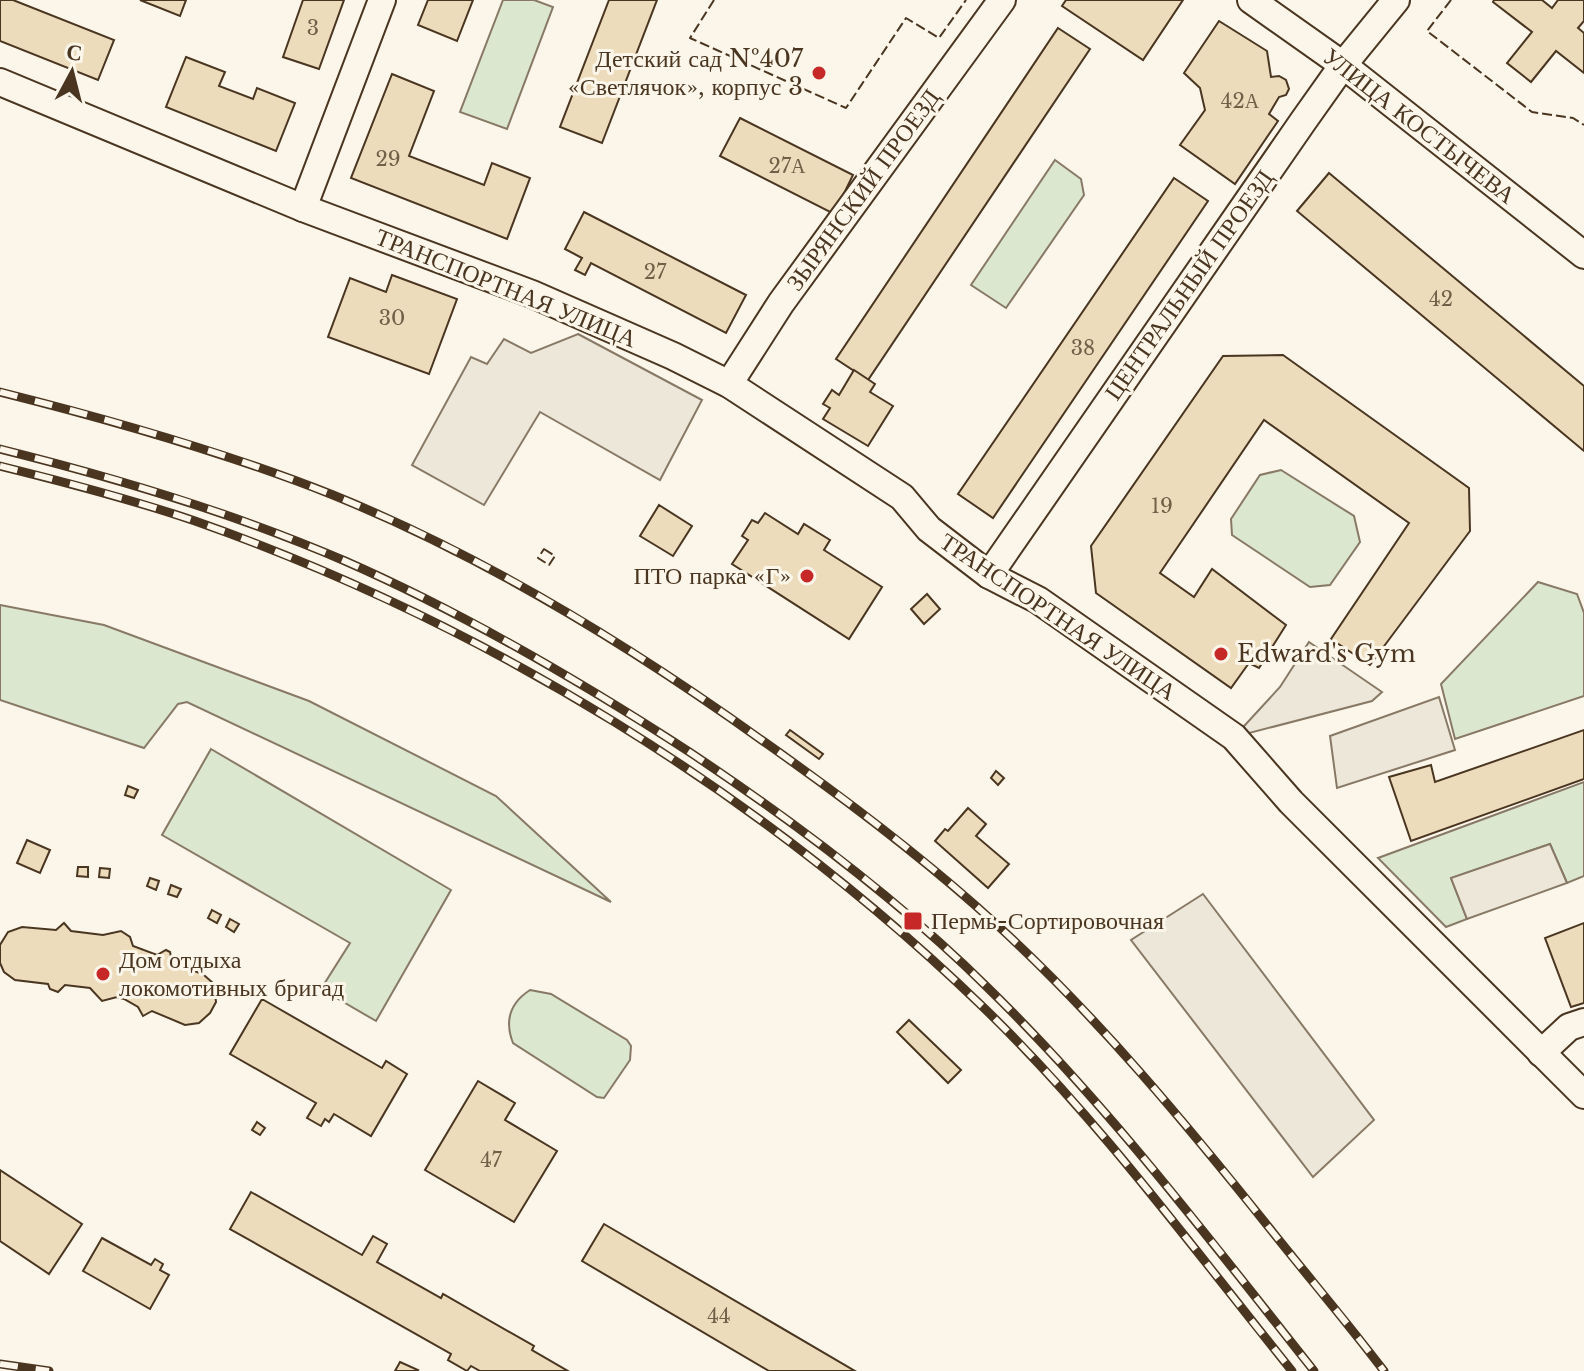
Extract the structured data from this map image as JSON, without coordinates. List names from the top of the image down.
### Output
{
  "streets": {
    "street": [
      "УЛИЦА КОСТЫЧЕВА",
      "ЗЫРЯНСКИЙ ПРОЕЗД",
      "ЦЕНТРАЛЬНЫЙ ПРОЕЗД",
      "ТРАНСПОРТНАЯ УЛИЦА"
    ]
  },
  "crossings": [
    ["УЛИЦА КОСТЫЧЕВА", "ЦЕНТРАЛЬНЫЙ ПРОЕЗД"],
    ["ЗЫРЯНСКИЙ ПРОЕЗД", "ТРАНСПОРТНАЯ УЛИЦА"],
    ["ЦЕНТРАЛЬНЫЙ ПРОЕЗД", "ТРАНСПОРТНАЯ УЛИЦА"]
  ],
  "places": {
    "other": [
      "Детский сад №407 «Светлячок», корпус 3",
      "ПТО парка «Г»",
      "Edward's Gym",
      "Дом отдыха локомотивных бригад"
    ],
    "transit": ["Пермь-Сортировочная"]
  },
  "house_numbers": [
    "3",
    "42А",
    "29",
    "27А",
    "27",
    "42",
    "30",
    "38",
    "19",
    "47",
    "44"
  ],
  "north": "top"
}
